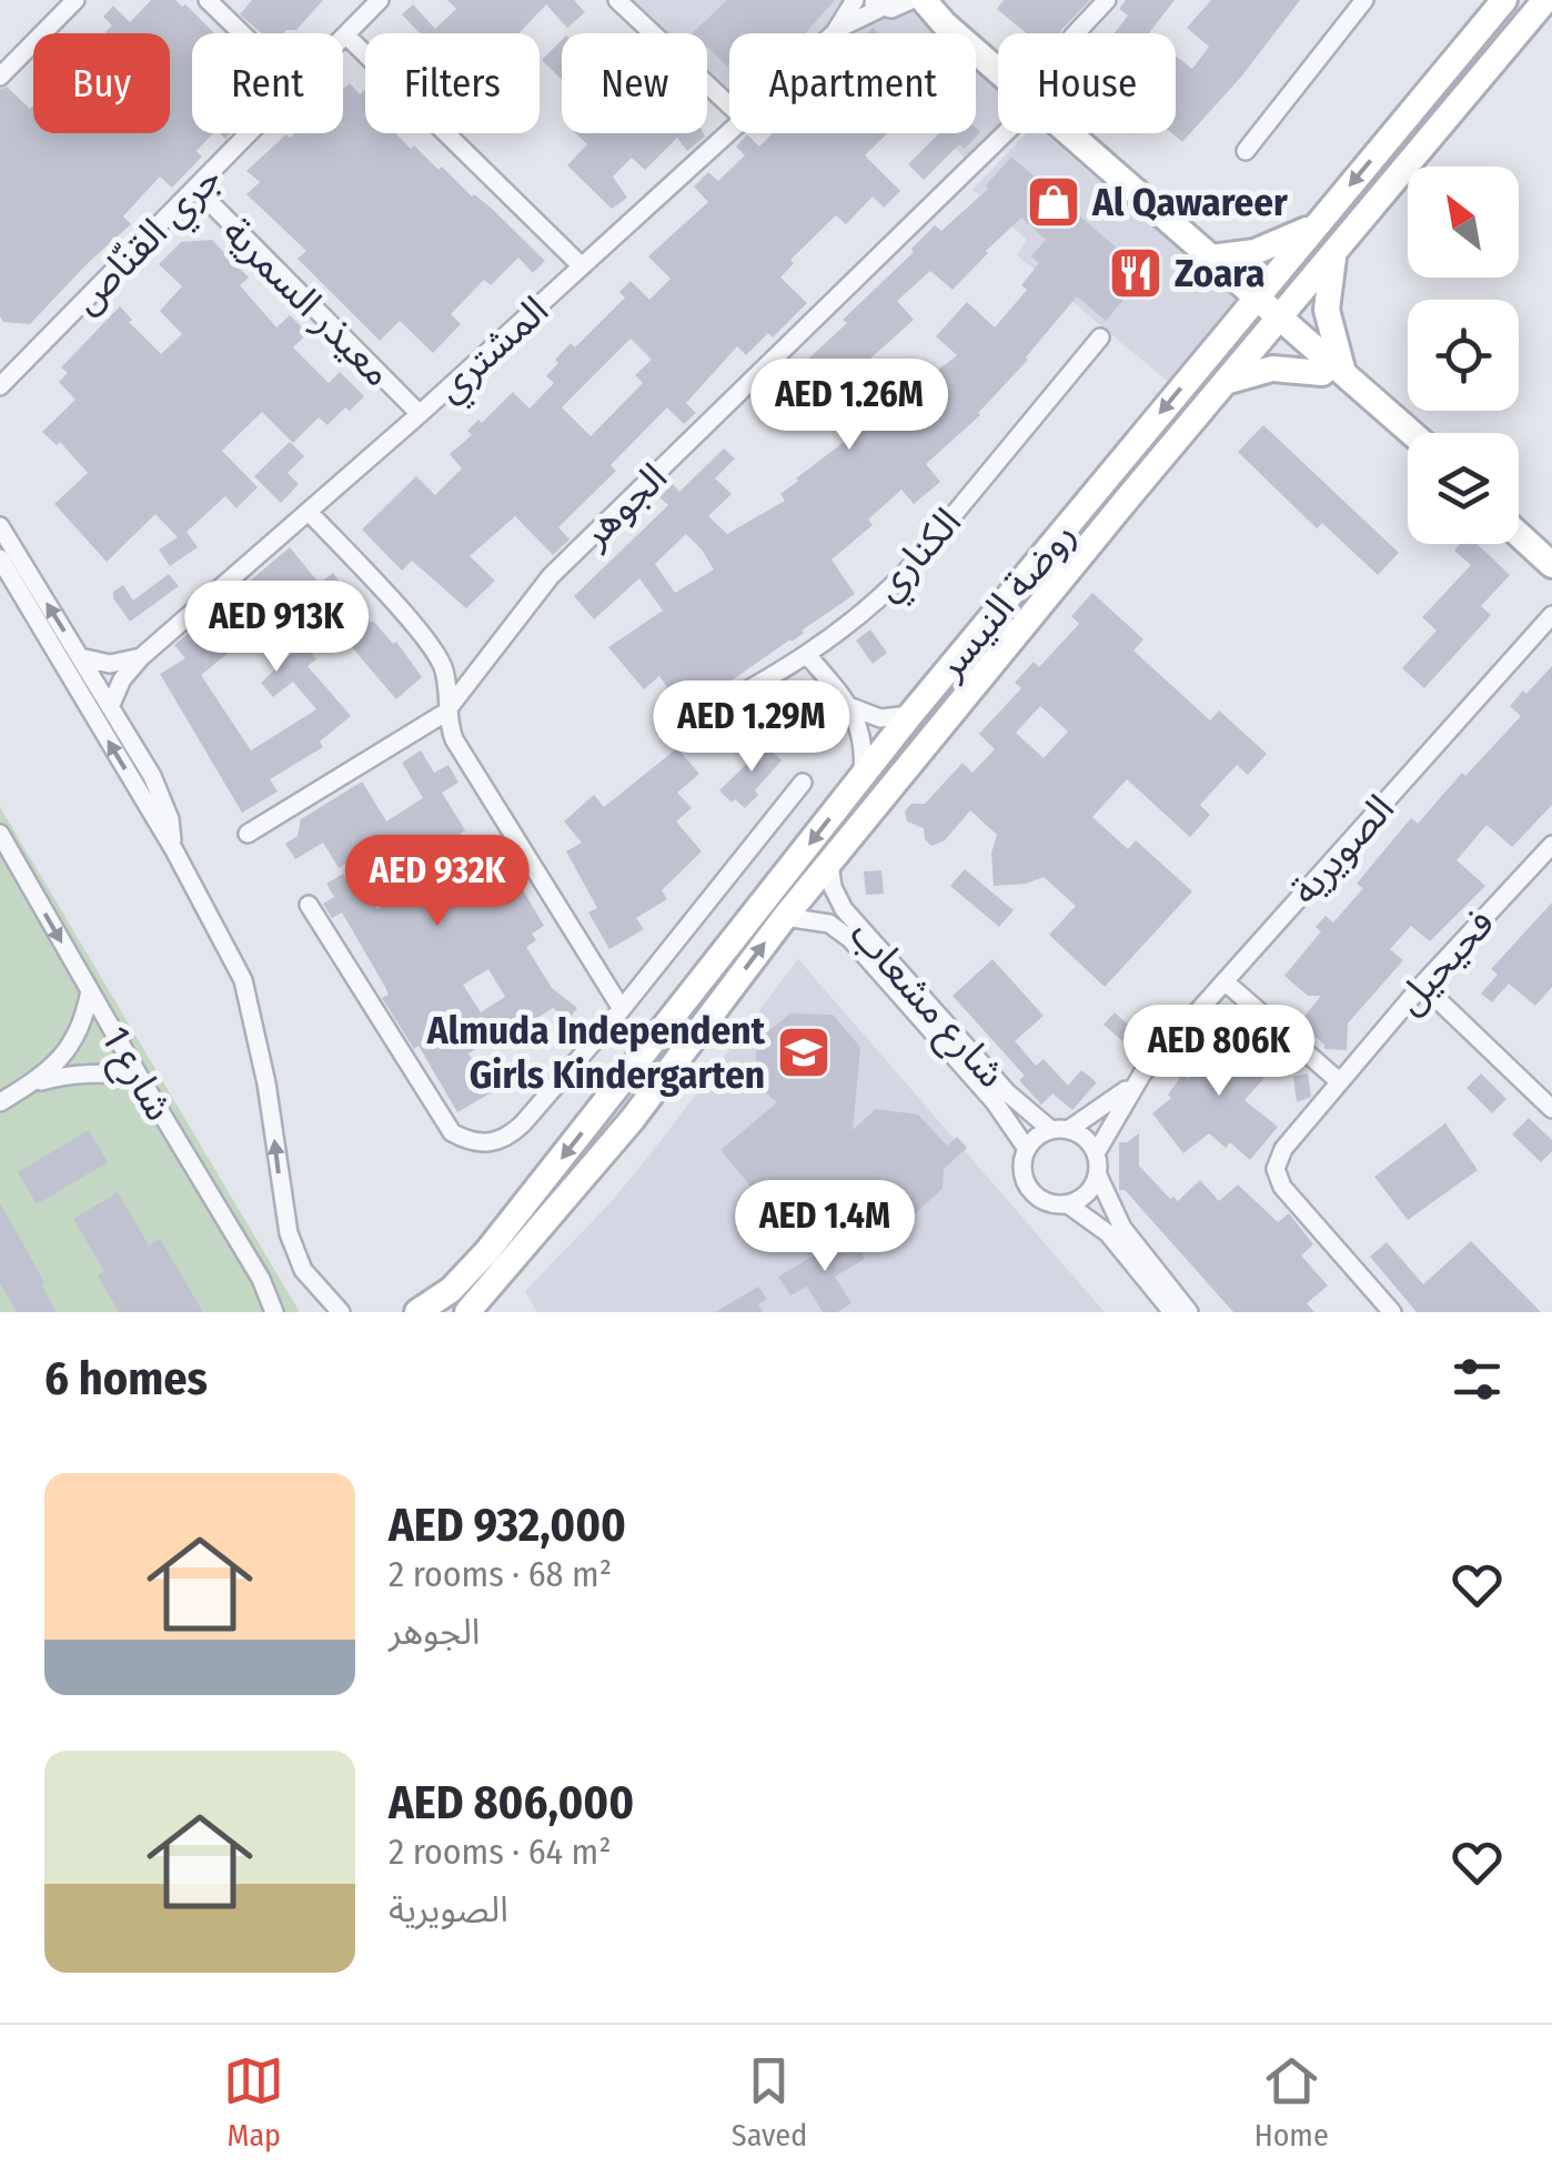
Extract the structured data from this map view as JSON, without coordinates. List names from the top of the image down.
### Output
{
  "streets": {
    "street": [
      "جري القنّاص",
      "معيذر السمرية",
      "المشتري",
      "الجوهر",
      "الكناري",
      "روضة النيسر",
      "الصويرية",
      "فحيحيل",
      "شارع مشعاب",
      "شارع 1"
    ]
  },
  "crossings": [
    ["جري القنّاص", "معيذر السمرية"],
    ["معيذر السمرية", "المشتري"],
    ["روضة النيسر", "شارع مشعاب"],
    ["الصويرية", "شارع مشعاب"]
  ],
  "places": {
    "shop": ["Al Qawareer"],
    "restaurant": ["Zoara"],
    "school or university": ["Almuda Independent Girls Kindergarten"]
  },
  "north": "top left",
  "page": {
    "chip": [
      "Buy",
      "Rent",
      "Filters",
      "New",
      "Apartment",
      "House"
    ],
    "price": [
      "AED 1.26M",
      "AED 913K",
      "AED 1.29M",
      "AED 932K",
      "AED 806K",
      "AED 1.4M"
    ],
    "heading": "6 homes",
    "list": [
      {
        "name": "AED 932,000",
        "note": "2 rooms · 68 m² · الجوهر"
      },
      {
        "name": "AED 806,000",
        "note": "2 rooms · 64 m² · الصويرية"
      }
    ],
    "tabs": ["Map", "Saved", "Home"]
  }
}
